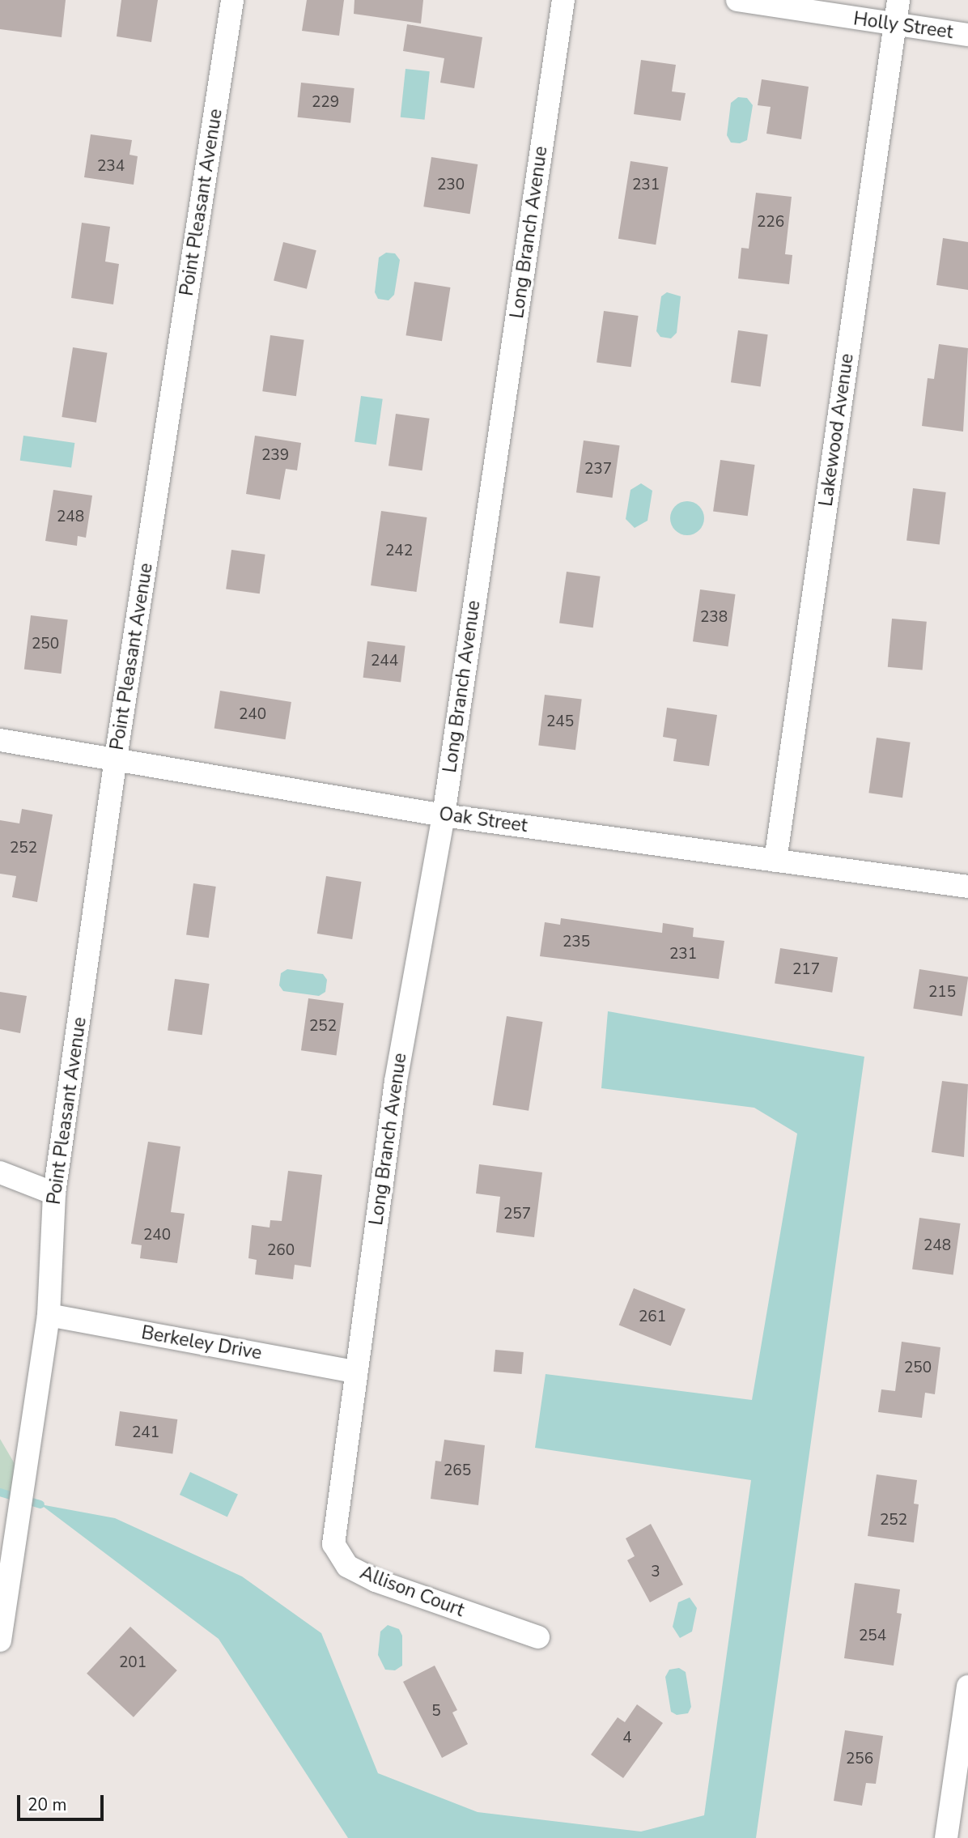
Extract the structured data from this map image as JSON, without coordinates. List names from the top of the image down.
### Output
{
  "streets": {
    "street": [
      "Holly Street",
      "Point Pleasant Avenue",
      "Long Branch Avenue",
      "Lakewood Avenue",
      "Oak Street",
      "Berkeley Drive",
      "Allison Court"
    ]
  },
  "crossings": [
    ["Holly Street", "Lakewood Avenue"],
    ["Point Pleasant Avenue", "Oak Street"],
    ["Point Pleasant Avenue", "Berkeley Drive"],
    ["Long Branch Avenue", "Oak Street"],
    ["Long Branch Avenue", "Berkeley Drive"],
    ["Long Branch Avenue", "Allison Court"],
    ["Lakewood Avenue", "Oak Street"],
    ["Berkeley Drive", "Allison Court"]
  ],
  "house_numbers": [
    "229",
    "234",
    "230",
    "231",
    "226",
    "239",
    "237",
    "248",
    "242",
    "238",
    "250",
    "244",
    "240",
    "245",
    "252",
    "235",
    "231",
    "217",
    "215",
    "252",
    "257",
    "240",
    "248",
    "260",
    "261",
    "250",
    "241",
    "265",
    "252",
    "3",
    "254",
    "201",
    "5",
    "4",
    "256"
  ],
  "scale_bar": "20 m"
}
